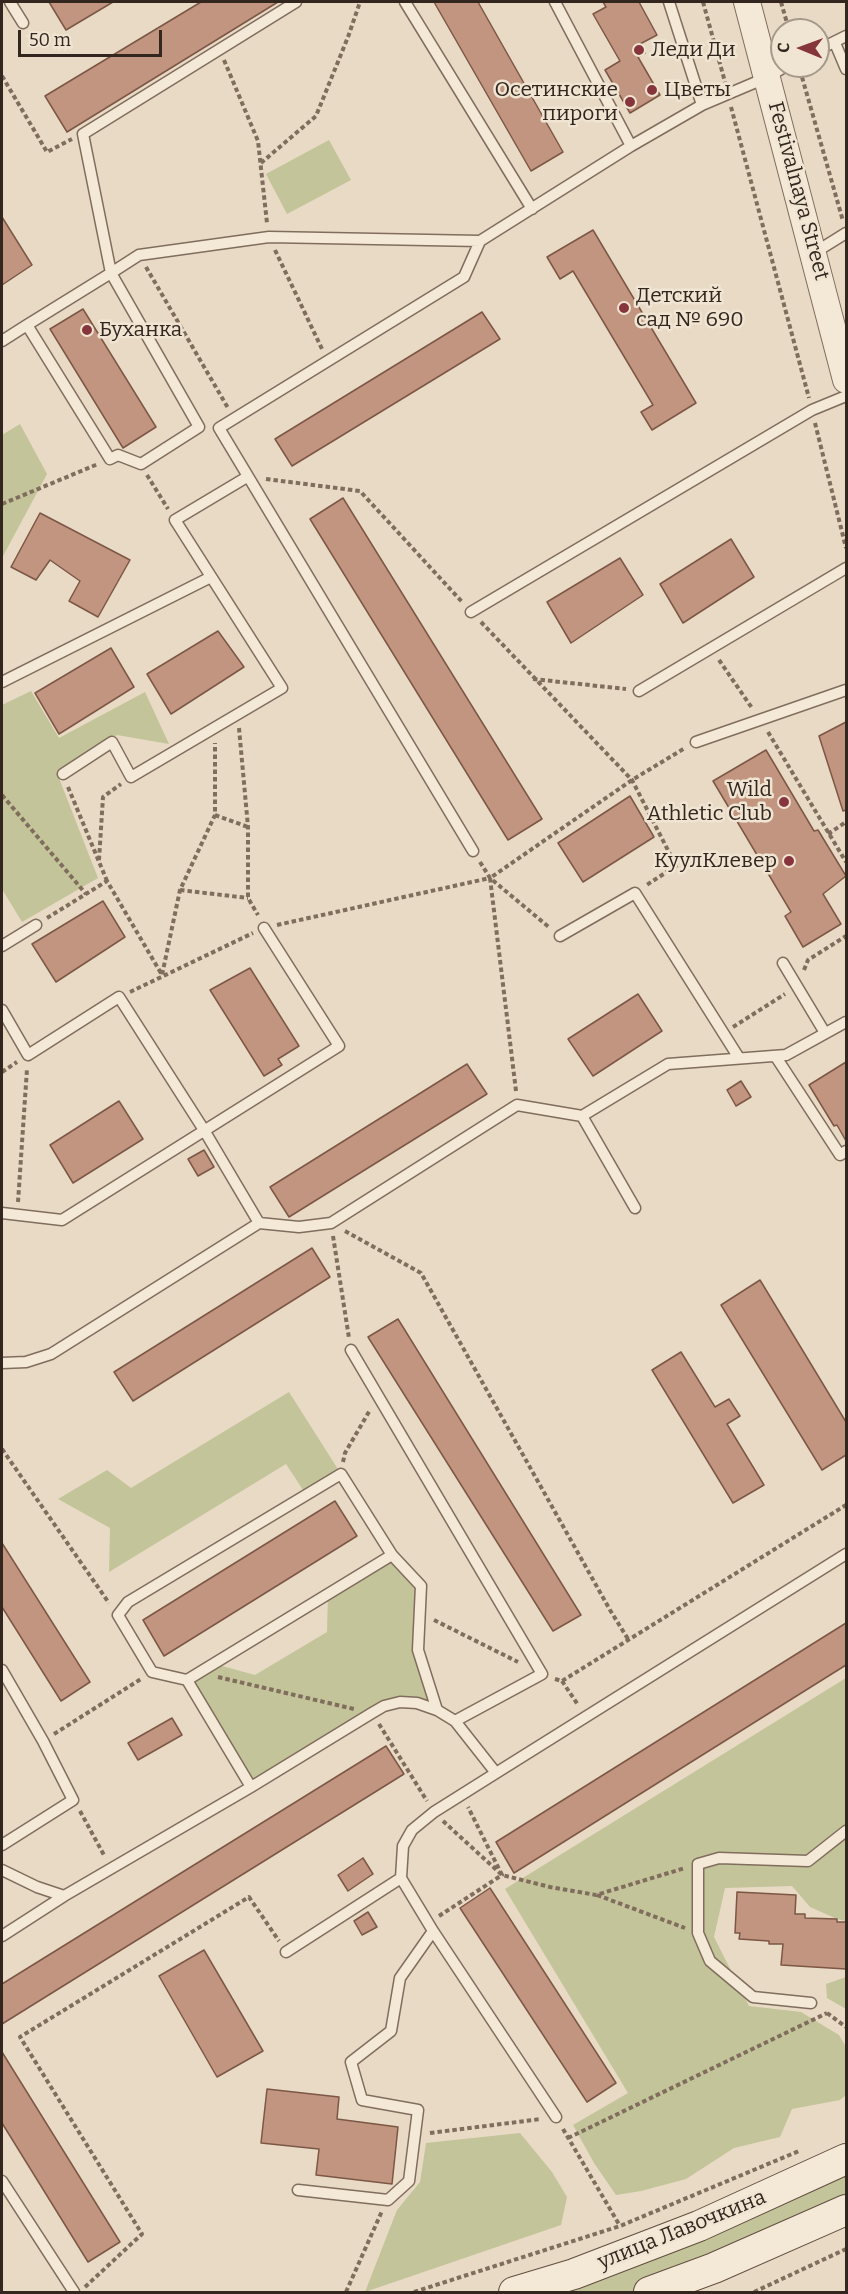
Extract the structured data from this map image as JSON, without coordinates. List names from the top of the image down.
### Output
{
  "streets": {
    "main road": ["улица Лавочкина"],
    "street": ["Festivalnaya Street"]
  },
  "places": [
    "Леди Ди",
    "Цветы",
    "Осетинские пироги",
    "Детский сад № 690",
    "Буханка",
    "Wild Athletic Club",
    "КуулКлевер"
  ],
  "scale_bar": "50 m",
  "north": "left"
}
